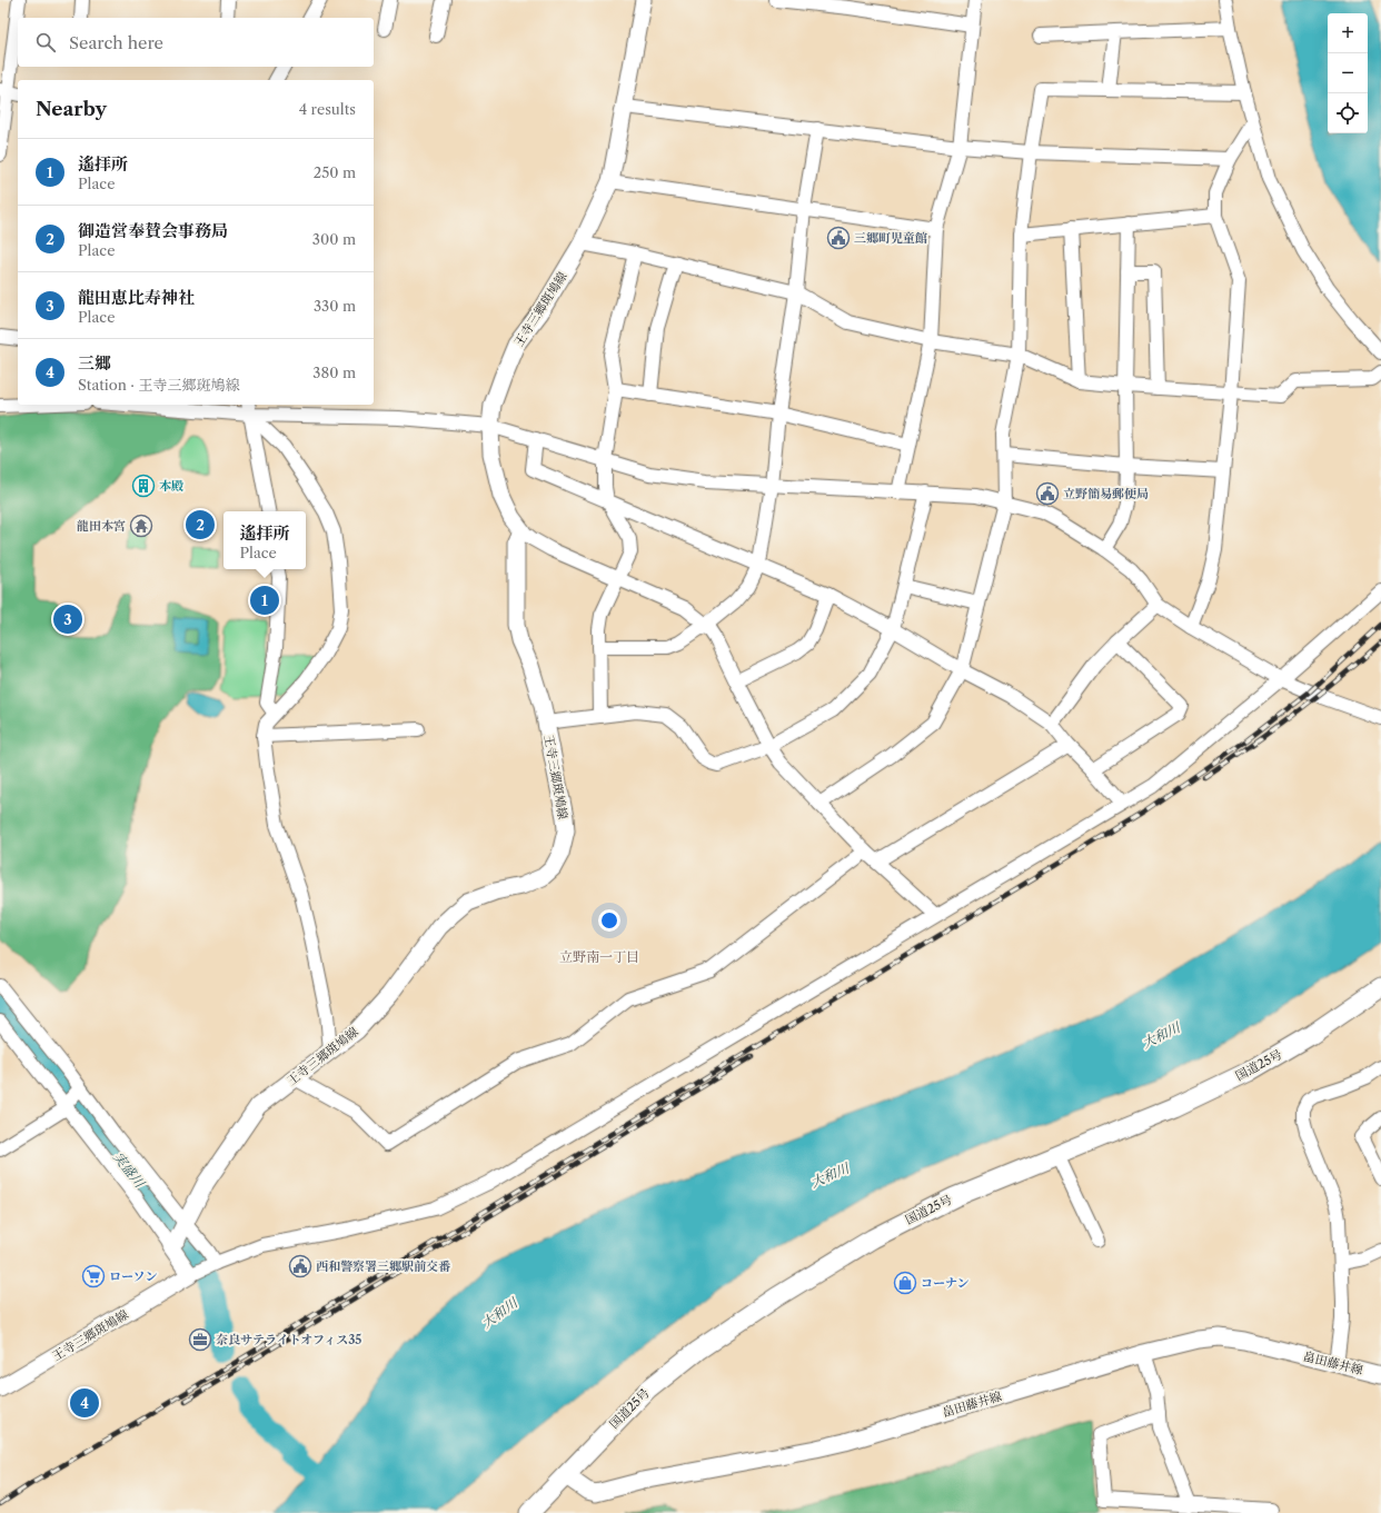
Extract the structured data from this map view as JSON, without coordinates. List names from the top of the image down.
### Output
{
  "streets": {
    "highway": ["国道25号"],
    "main road": ["王寺三郷斑鳩線", "畠田藤井線"]
  },
  "crossings": [
    ["国道25号", "畠田藤井線"]
  ],
  "districts": ["立野南一丁目"],
  "water": ["大和川", "実盛川"],
  "places": {
    "public building": ["三郷町児童館", "立野簡易郵便局", "西和警察署三郷駅前交番"],
    "building": ["本殿"],
    "temple": ["龍田本宮"],
    "supermarket": ["ローソン"],
    "shop": ["コーナン"],
    "office": ["奈良サテライトオフィス35"]
  },
  "page": {
    "map_buttons": ["+", "−"],
    "search": "Search here",
    "heading": ["Nearby", "4 results"],
    "list": [
      {
        "mark": "1",
        "name": "遙拝所",
        "note": "Place",
        "value": "250 m"
      },
      {
        "mark": "2",
        "name": "御造営奉賛会事務局",
        "note": "Place",
        "value": "300 m"
      },
      {
        "mark": "3",
        "name": "龍田恵比寿神社",
        "note": "Place",
        "value": "330 m"
      },
      {
        "mark": "4",
        "name": "三郷",
        "note": "Station · 王寺三郷斑鳩線",
        "value": "380 m"
      }
    ],
    "pins": [
      "2",
      "1",
      "3",
      "4"
    ],
    "popup": ["遙拝所", "Place"]
  }
}
